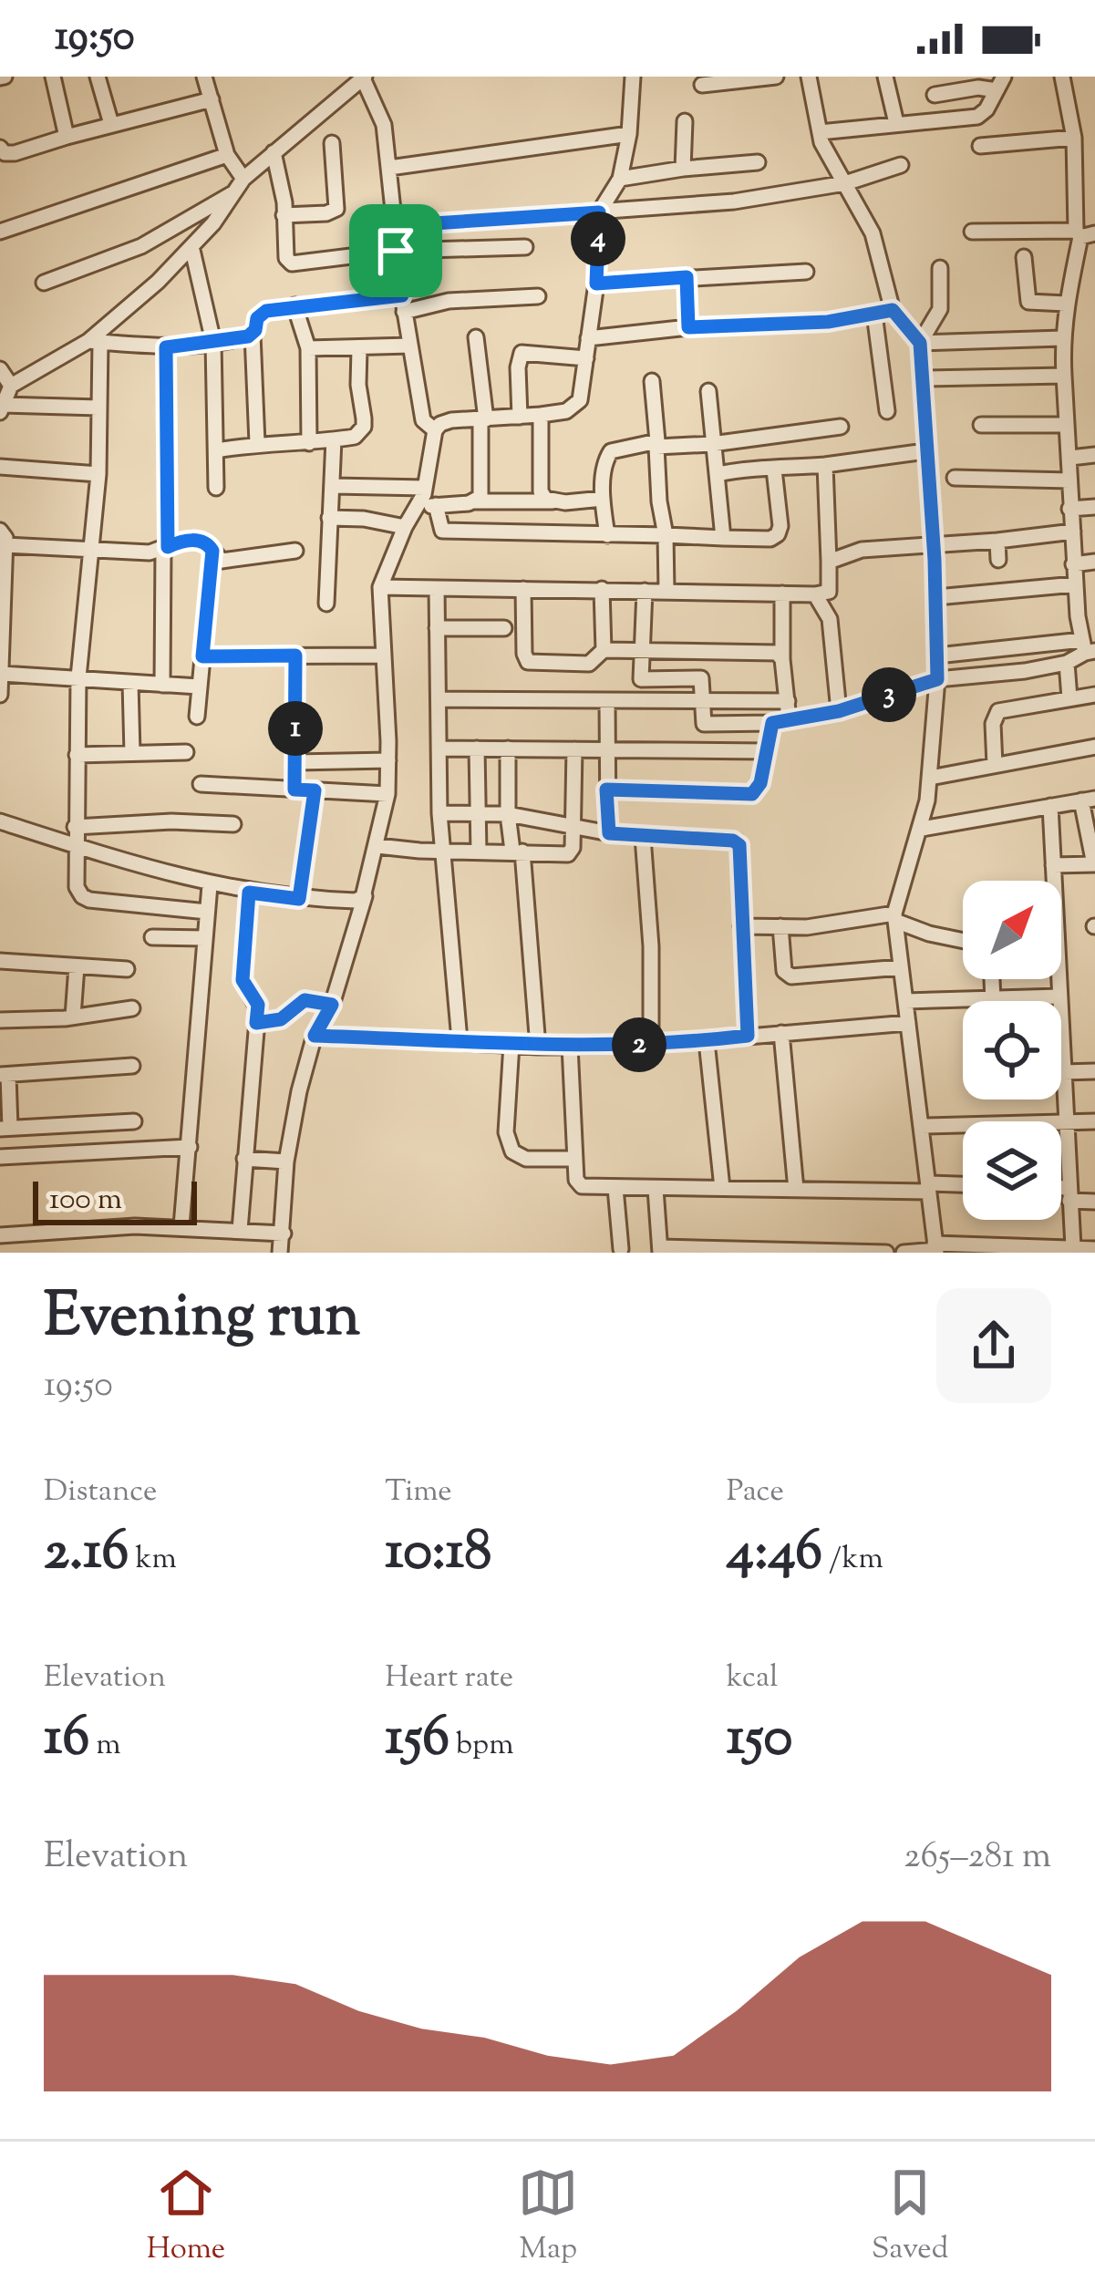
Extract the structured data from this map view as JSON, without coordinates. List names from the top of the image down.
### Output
{
  "scale_bar": "100 m",
  "north": "top right",
  "page": {
    "status": "19:50",
    "pins": [
      "4",
      "3",
      "1",
      "2"
    ],
    "scale": "100 m",
    "heading": ["Evening run", "19:50"],
    "stats": [
      ["Distance", "2.16 km"],
      ["Time", "10:18"],
      ["Pace", "4:46 /km"],
      ["Elevation", "16 m"],
      ["Heart rate", "156 bpm"],
      ["kcal", "150"]
    ],
    "chart": ["Elevation", "265–281 m"],
    "tabs": ["Home", "Map", "Saved"]
  }
}
